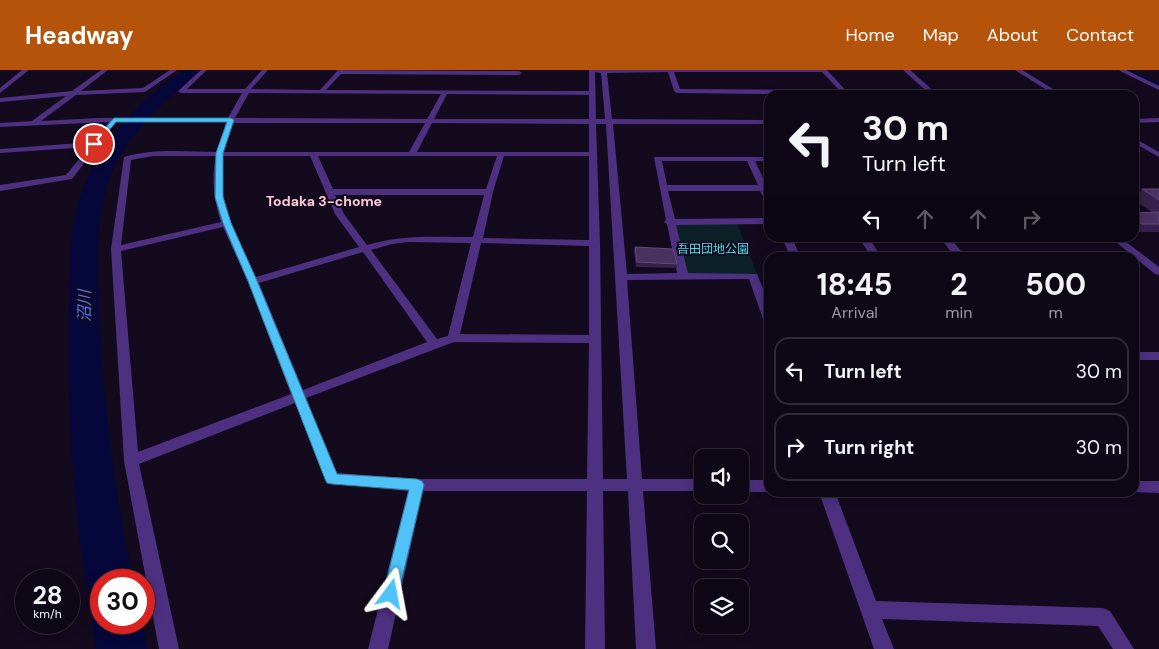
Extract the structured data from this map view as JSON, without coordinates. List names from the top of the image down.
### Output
{
  "districts": ["Todaka 3-chome"],
  "water": ["沼川"],
  "parks": ["吾田団地公園"],
  "page": {
    "header": "Headway",
    "nav": [
      "Home",
      "Map",
      "About",
      "Contact"
    ],
    "turn": ["30 m", "Turn left"],
    "eta": [
      "18:45",
      "Arrival",
      "2",
      "min",
      "500",
      "m"
    ],
    "list": [
      {
        "name": "Turn left",
        "value": "30 m"
      },
      {
        "name": "Turn right",
        "value": "30 m"
      }
    ],
    "speed": "28 km/h",
    "limit": "30"
  }
}
